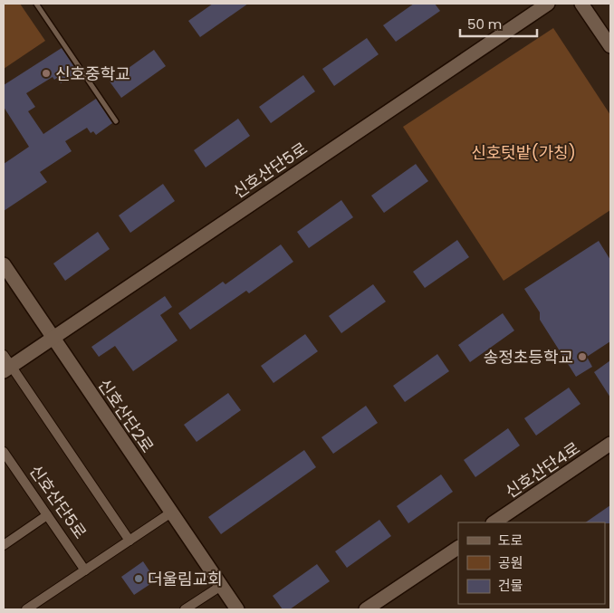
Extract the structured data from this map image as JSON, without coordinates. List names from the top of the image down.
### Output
{
  "streets": {
    "main road": ["신호산단5로", "신호산단2로", "신호산단4로"]
  },
  "crossings": [
    ["신호산단5로", "신호산단2로"]
  ],
  "parks": ["신호텃밭(가칭)"],
  "places": ["신호중학교", "송정초등학교", "더울림교회"],
  "legend": ["도로", "공원", "건물"],
  "scale_bar": "50 m"
}
